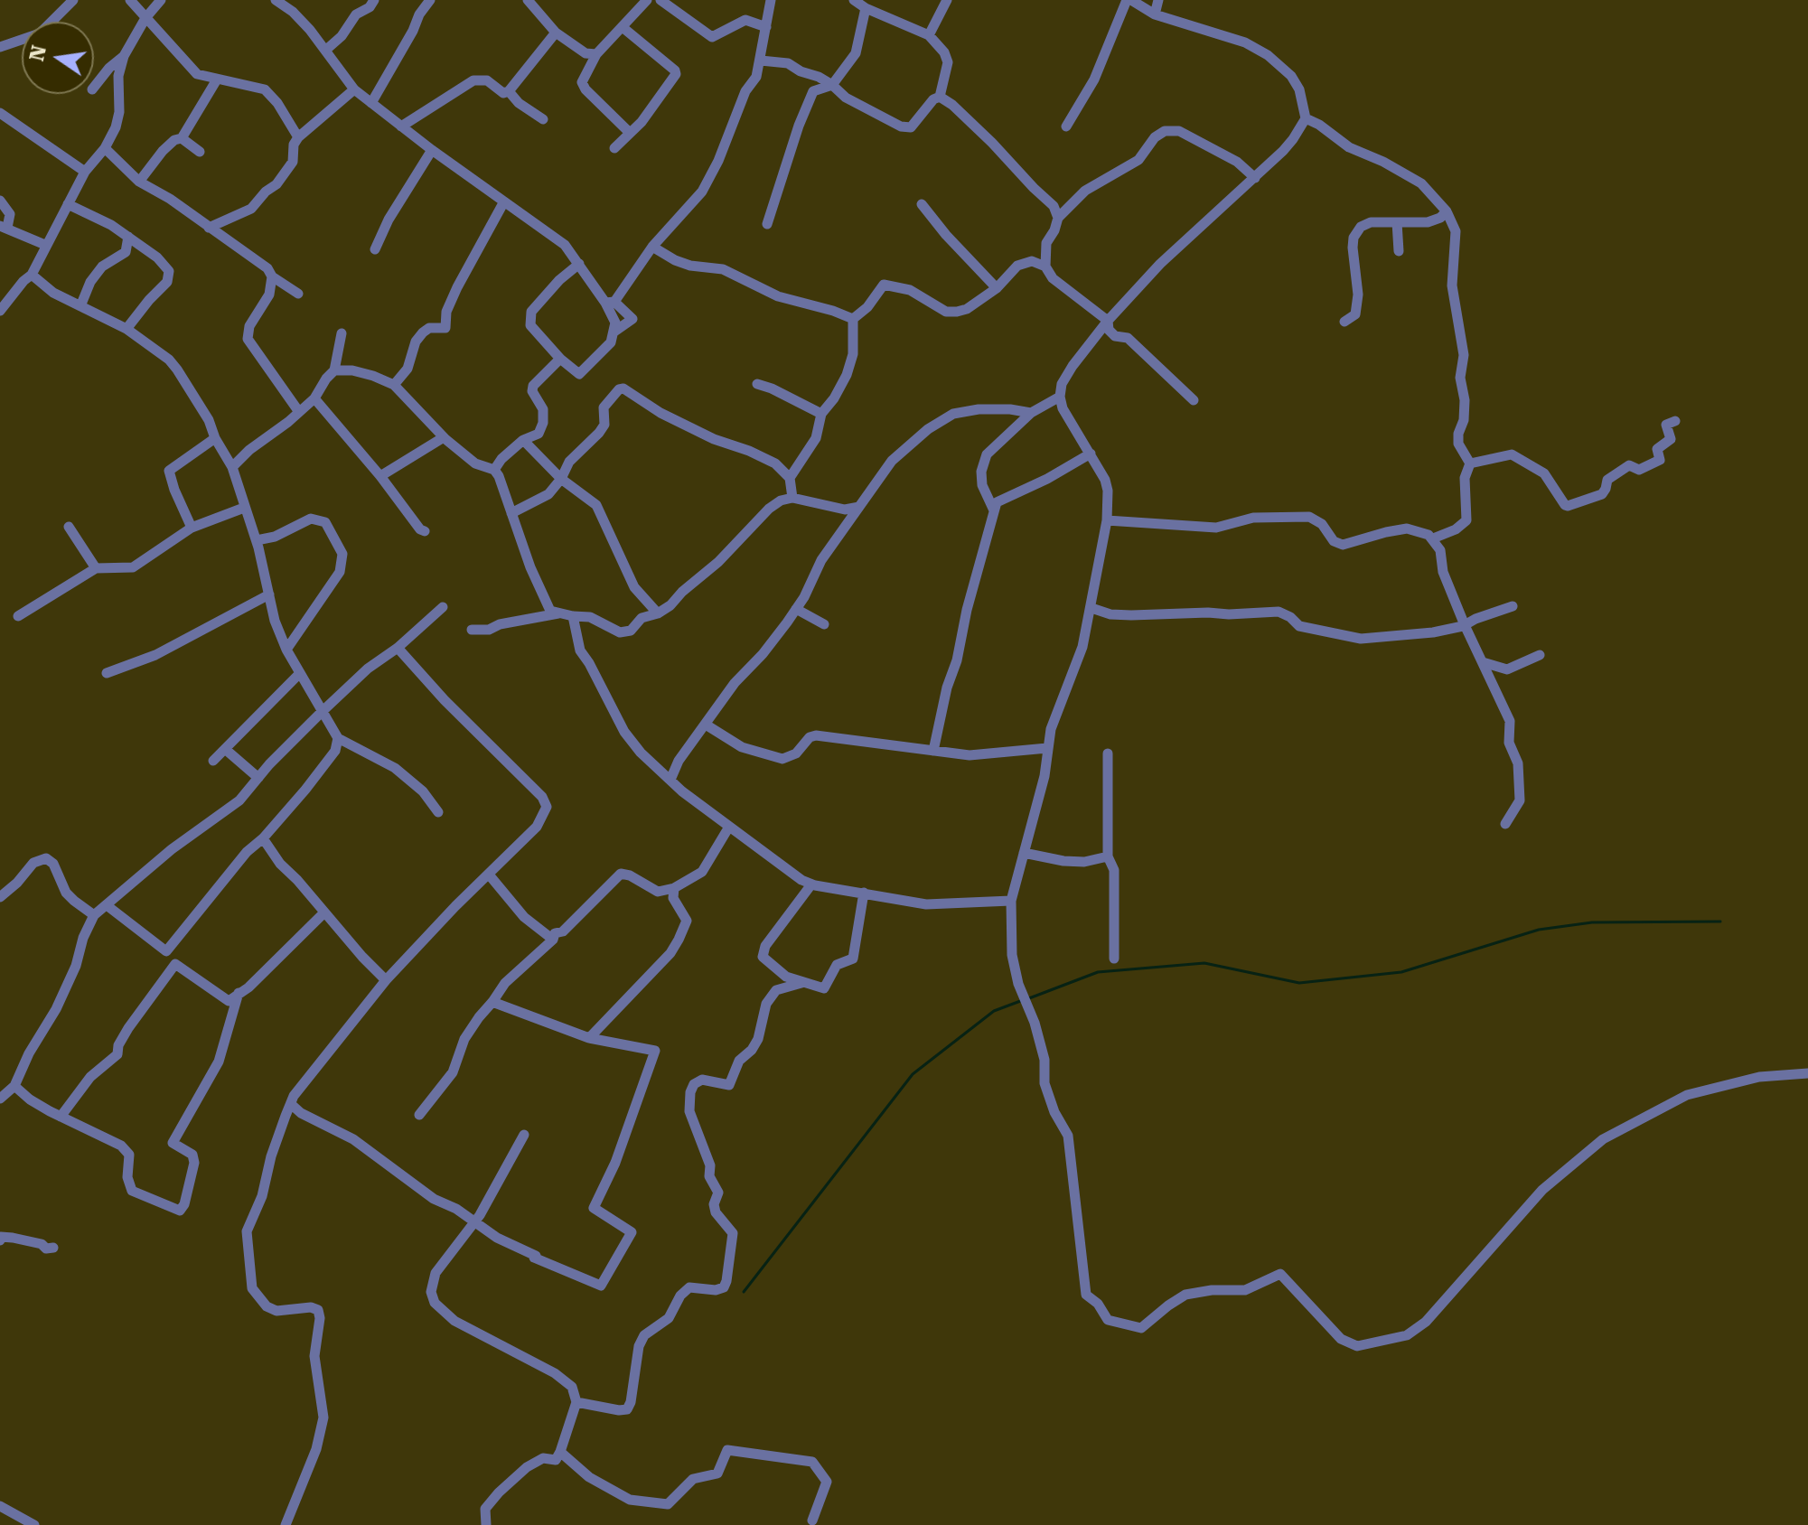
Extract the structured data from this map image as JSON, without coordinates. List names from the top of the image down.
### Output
{
  "north": "left"
}
